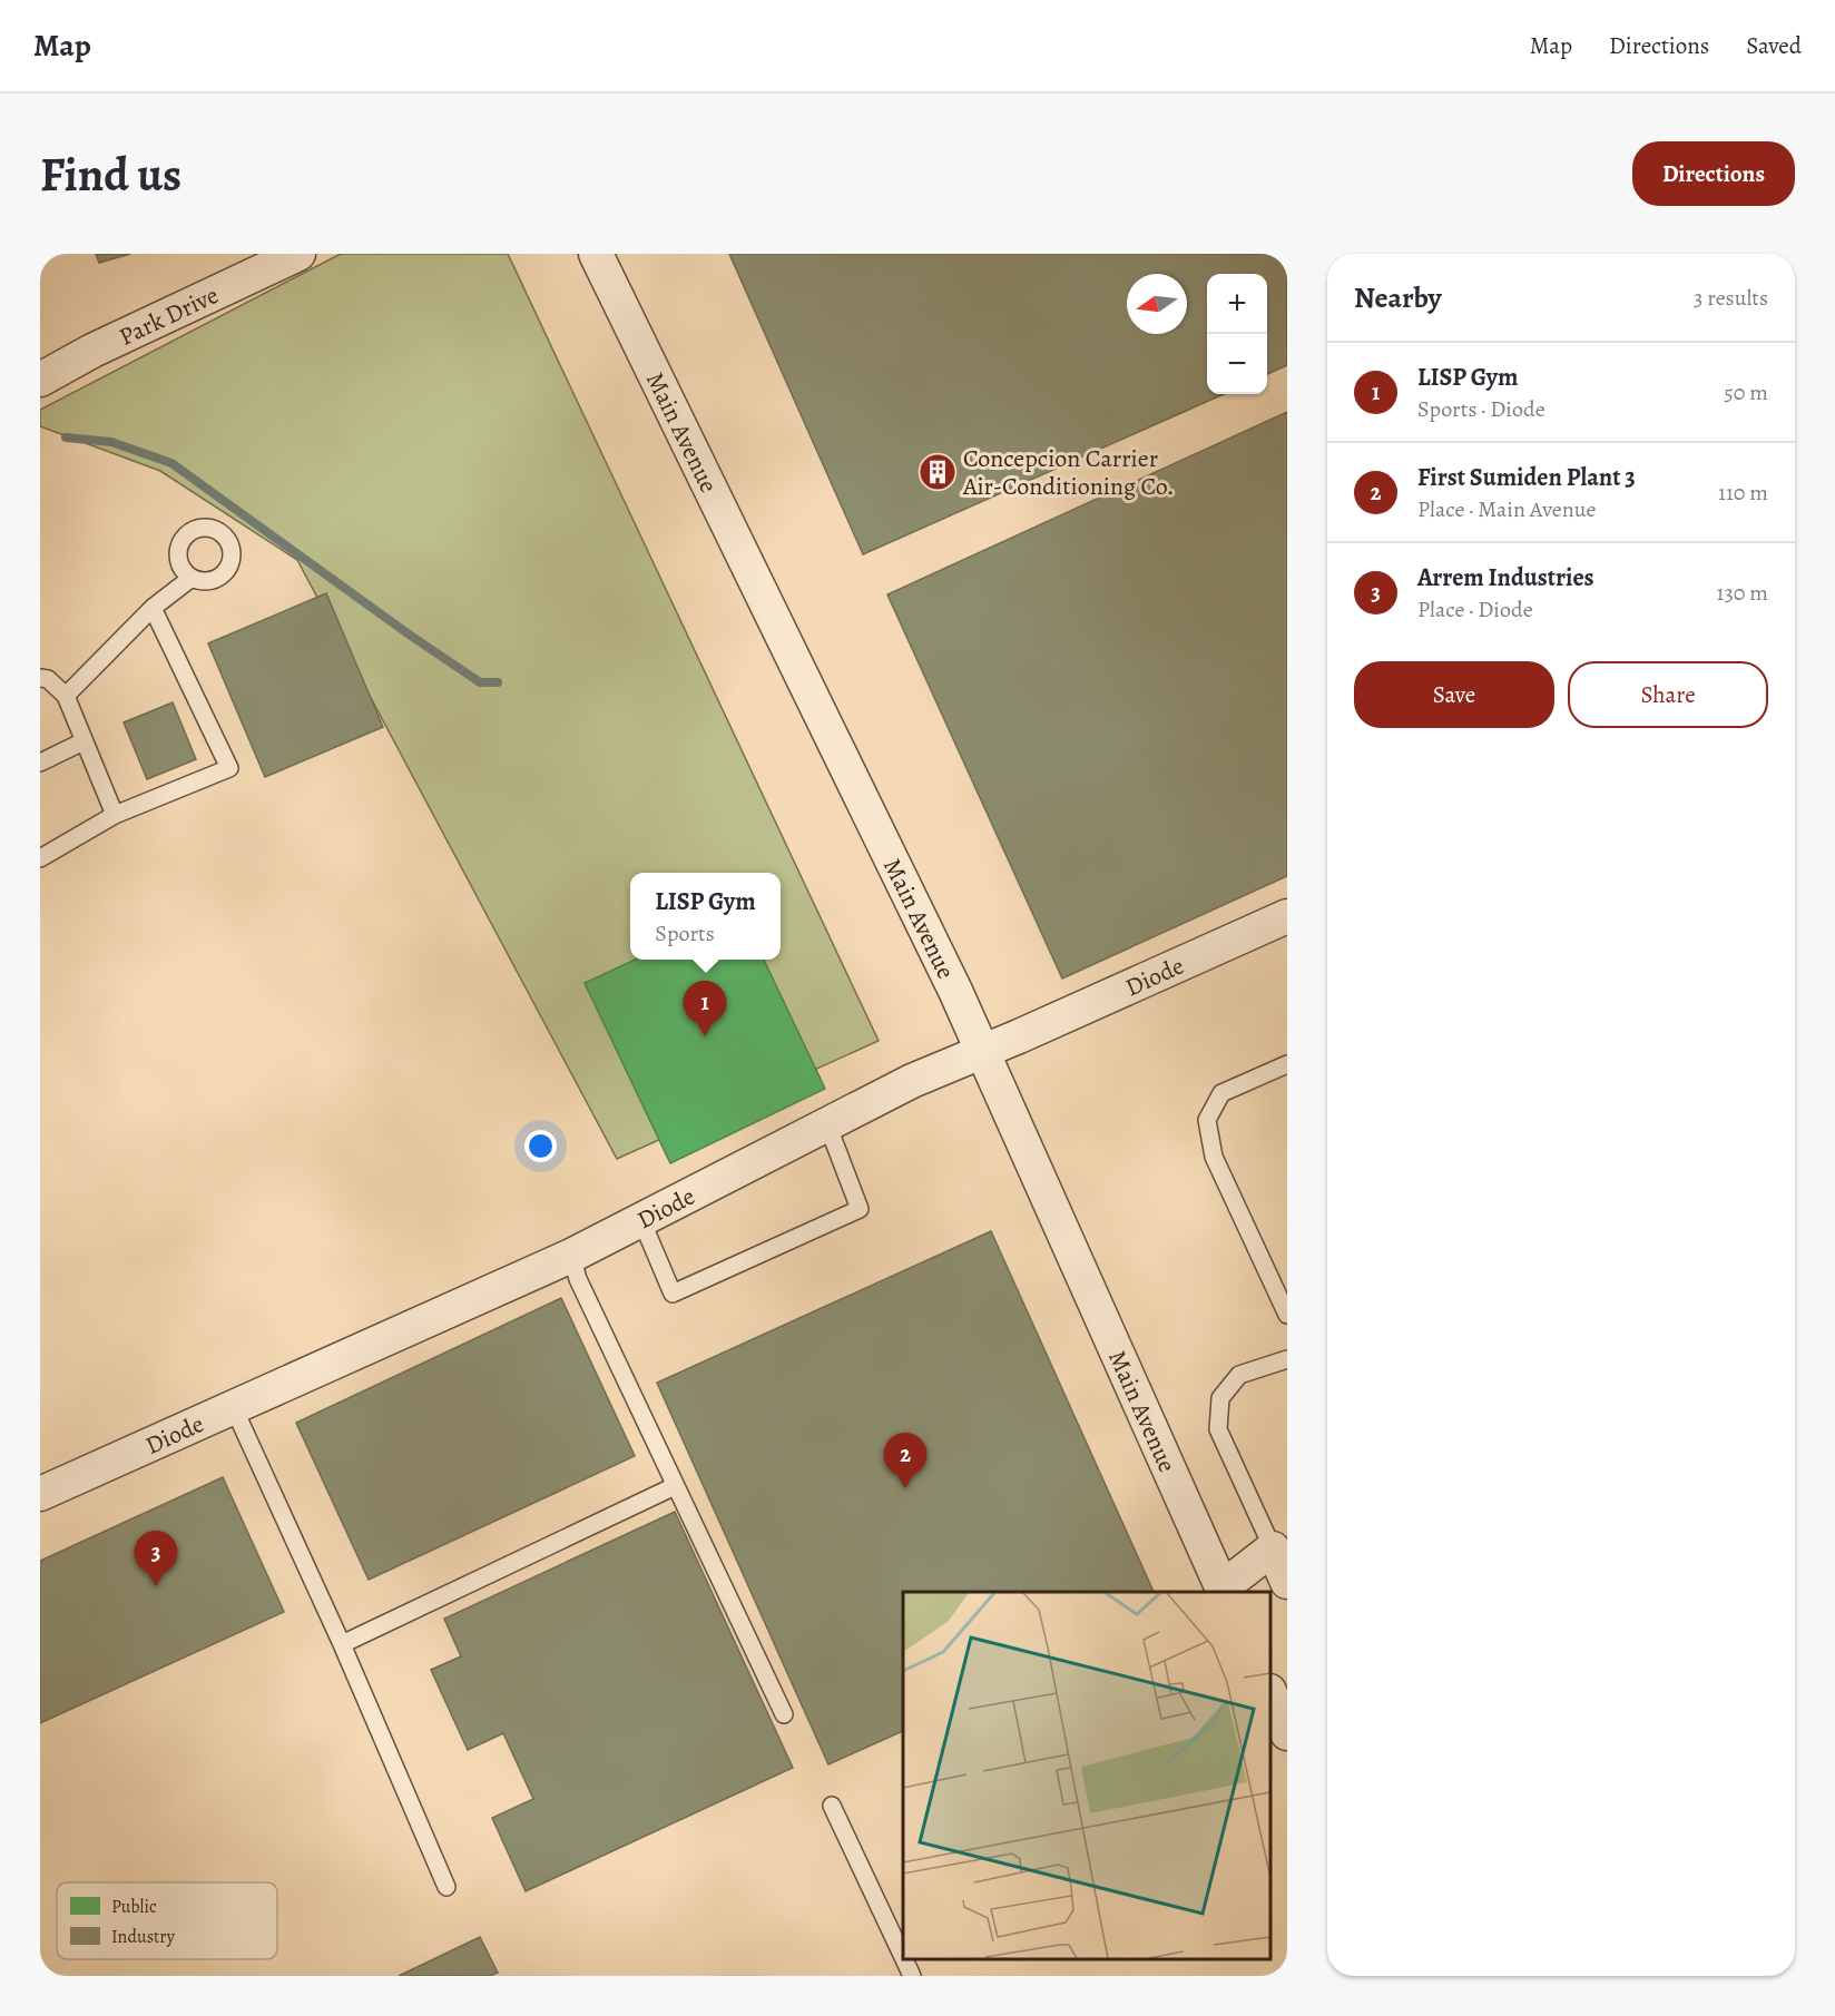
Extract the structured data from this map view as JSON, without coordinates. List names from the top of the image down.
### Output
{
  "streets": {
    "street": ["Park Drive", "Main Avenue", "Diode"]
  },
  "crossings": [
    ["Main Avenue", "Diode"]
  ],
  "places": {
    "building": ["Concepcion Carrier Air-Conditioning Co."]
  },
  "legend": ["Public", "Industry"],
  "north": "left",
  "page": {
    "header": "Map",
    "nav": ["Map", "Directions", "Saved"],
    "buttons": [
      "Directions",
      ["Save", "Share"]
    ],
    "title": "Find us",
    "heading": ["Nearby", "3 results"],
    "map_buttons": ["+", "−"],
    "list": [
      {
        "mark": "1",
        "name": "LISP Gym",
        "note": "Sports · Diode",
        "value": "50 m"
      },
      {
        "mark": "2",
        "name": "First Sumiden Plant 3",
        "note": "Place · Main Avenue",
        "value": "110 m"
      },
      {
        "mark": "3",
        "name": "Arrem Industries",
        "note": "Place · Diode",
        "value": "130 m"
      }
    ],
    "popup": ["LISP Gym", "Sports"],
    "pins": ["1", "2", "3"]
  }
}
